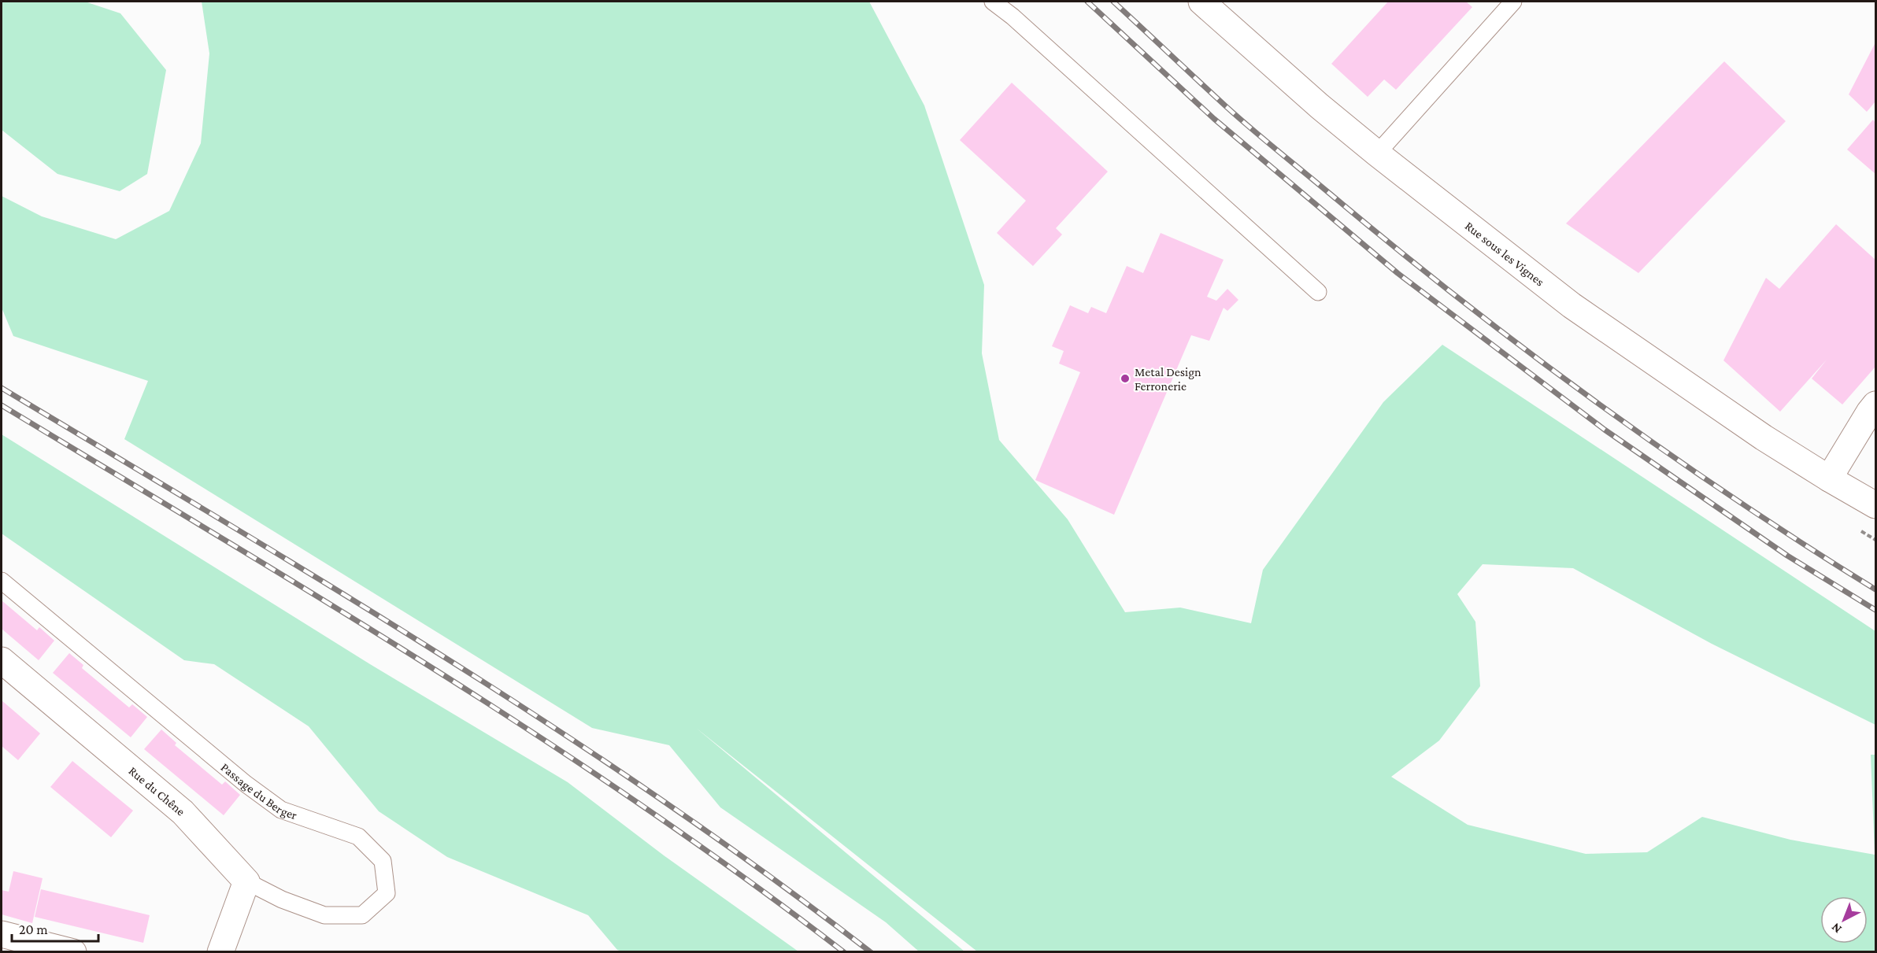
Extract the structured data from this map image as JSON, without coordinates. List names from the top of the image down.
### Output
{
  "streets": {
    "street": ["Rue sous les Vignes", "Rue du Chêne"],
    "lane": ["Passage du Berger"]
  },
  "crossings": [
    ["Passage du Berger", "Rue du Chêne"]
  ],
  "places": ["Metal Design Ferronerie"],
  "scale_bar": "20 m",
  "north": "bottom left"
}
